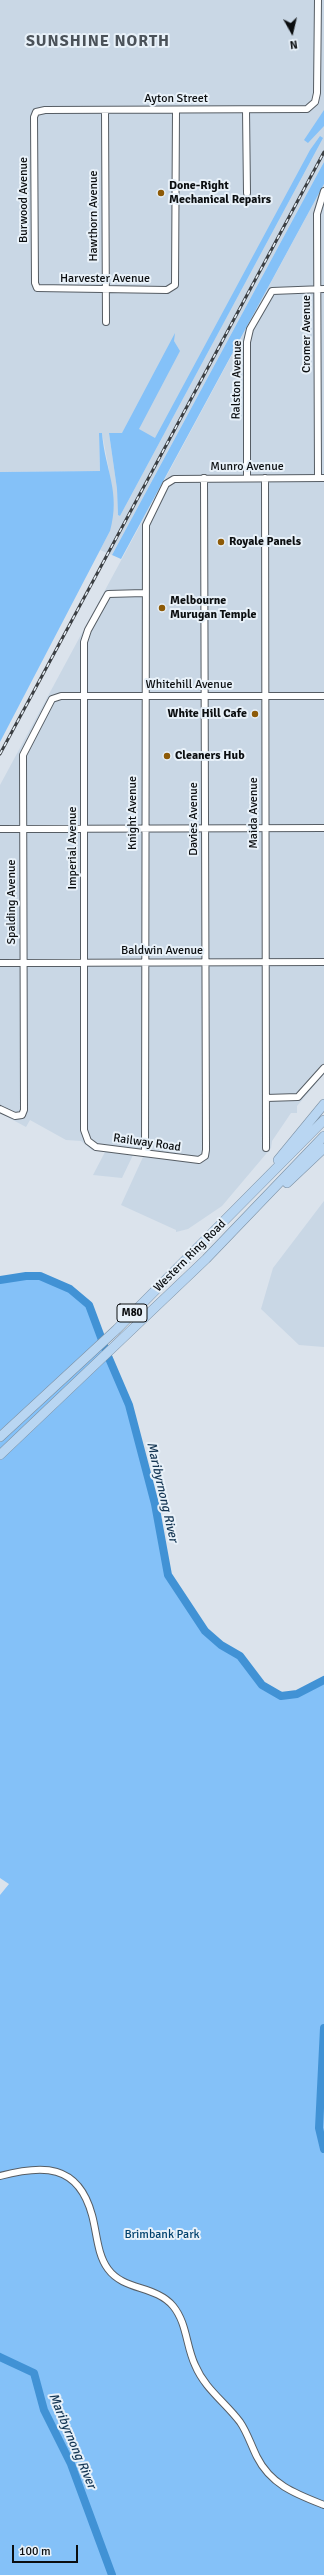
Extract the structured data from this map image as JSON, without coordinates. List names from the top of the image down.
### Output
{
  "streets": {
    "highway": ["Western Ring Road", "M80"],
    "street": [
      "Ayton Street",
      "Burwood Avenue",
      "Hawthorn Avenue",
      "Harvester Avenue",
      "Cromer Avenue",
      "Ralston Avenue",
      "Munro Avenue",
      "Whitehill Avenue",
      "Knight Avenue",
      "Maida Avenue",
      "Davies Avenue",
      "Imperial Avenue",
      "Spalding Avenue",
      "Baldwin Avenue",
      "Railway Road"
    ]
  },
  "crossings": [
    ["Ayton Street", "Burwood Avenue"],
    ["Ayton Street", "Hawthorn Avenue"],
    ["Ayton Street", "Harvester Avenue"],
    ["Burwood Avenue", "Harvester Avenue"],
    ["Hawthorn Avenue", "Harvester Avenue"],
    ["Cromer Avenue", "Ralston Avenue"],
    ["Cromer Avenue", "Munro Avenue"],
    ["Ralston Avenue", "Munro Avenue"],
    ["Munro Avenue", "Knight Avenue"],
    ["Munro Avenue", "Maida Avenue"],
    ["Munro Avenue", "Davies Avenue"],
    ["Whitehill Avenue", "Knight Avenue"],
    ["Whitehill Avenue", "Maida Avenue"],
    ["Whitehill Avenue", "Davies Avenue"],
    ["Whitehill Avenue", "Imperial Avenue"],
    ["Whitehill Avenue", "Spalding Avenue"],
    ["Knight Avenue", "Imperial Avenue"],
    ["Knight Avenue", "Baldwin Avenue"],
    ["Knight Avenue", "Railway Road"],
    ["Maida Avenue", "Baldwin Avenue"],
    ["Davies Avenue", "Baldwin Avenue"],
    ["Davies Avenue", "Railway Road"],
    ["Imperial Avenue", "Baldwin Avenue"],
    ["Imperial Avenue", "Railway Road"],
    ["Spalding Avenue", "Baldwin Avenue"]
  ],
  "districts": ["SUNSHINE NORTH"],
  "water": ["Maribyrnong River"],
  "parks": ["Brimbank Park"],
  "places": [
    "Done-Right Mechanical Repairs",
    "Royale Panels",
    "Melbourne Murugan Temple",
    "White Hill Cafe",
    "Cleaners Hub"
  ],
  "scale_bar": "100 m",
  "north": "bottom"
}
